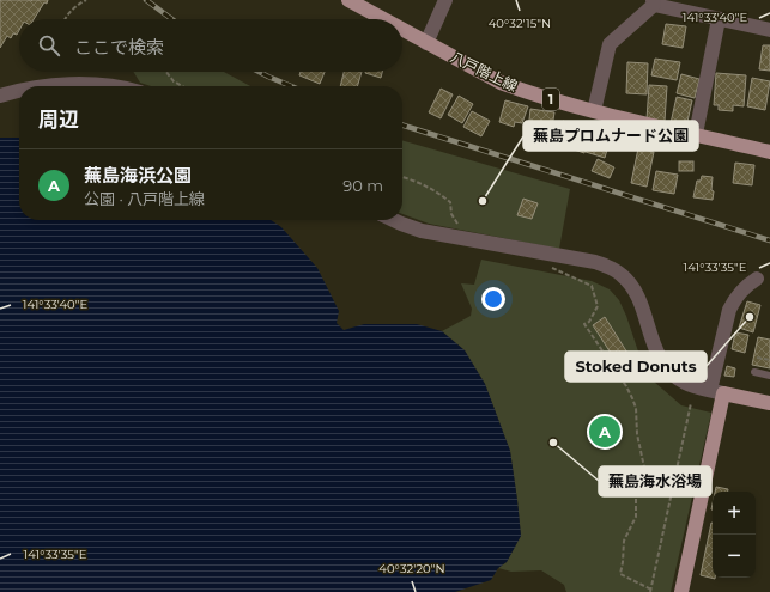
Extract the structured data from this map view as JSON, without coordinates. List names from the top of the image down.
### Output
{
  "streets": {
    "main road": ["八戸階上線", "1"]
  },
  "places": ["蕪島プロムナード公園", "Stoked Donuts", "蕪島海水浴場"],
  "page": {
    "search": "ここで検索",
    "heading": "周辺",
    "list": [
      {
        "mark": "A",
        "name": "蕪島海浜公園",
        "note": "公園 · 八戸階上線",
        "value": "90 m"
      }
    ],
    "pins": "A",
    "map_buttons": ["+", "−"]
  },
  "coordinates": [
    "141°33'40\"E",
    "40°32'15\"N",
    "141°33'35\"E",
    "40°32'20\"N"
  ]
}
